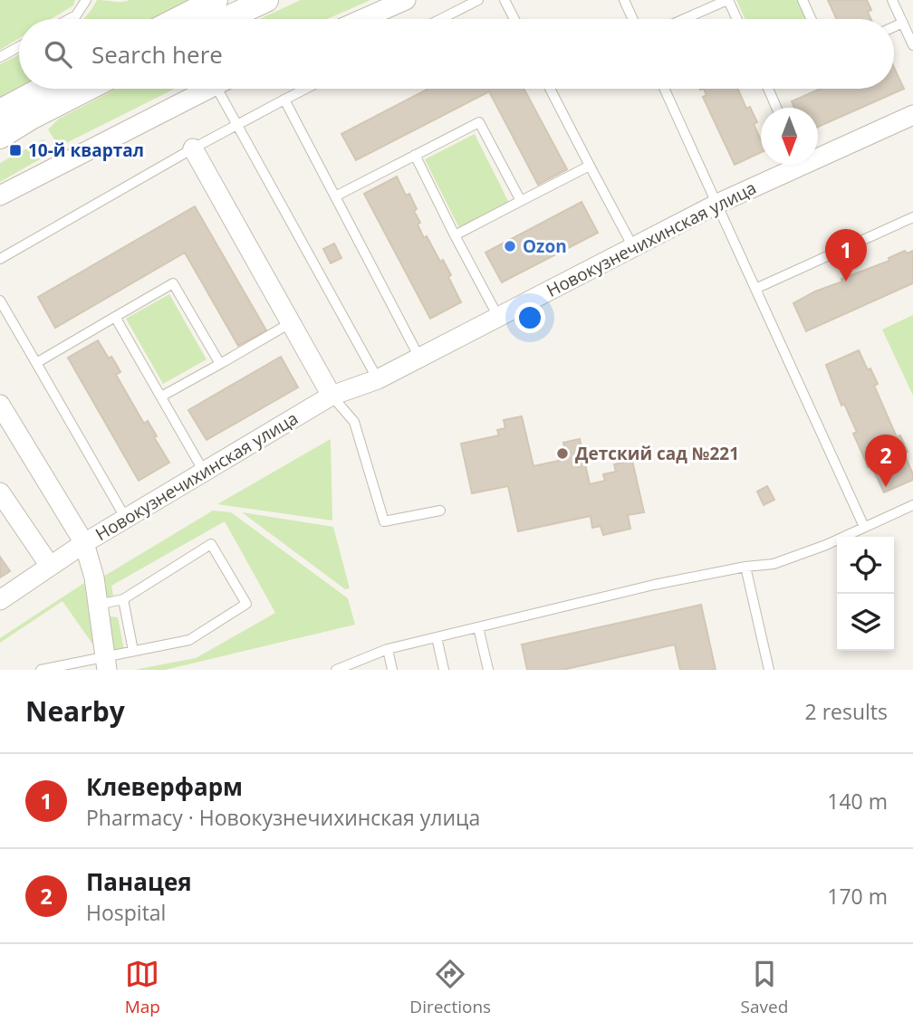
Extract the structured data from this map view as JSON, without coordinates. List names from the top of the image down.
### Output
{
  "streets": {
    "street": ["Новокузнечихинская улица"]
  },
  "places": {
    "transit": ["10-й квартал"],
    "other": ["Ozon", "Детский сад №221"]
  },
  "north": "bottom",
  "page": {
    "search": "Search here",
    "pins": ["1", "2"],
    "heading": ["Nearby", "2 results"],
    "list": [
      {
        "mark": "1",
        "name": "Клеверфарм",
        "note": "Pharmacy · Новокузнечихинская улица",
        "value": "140 m"
      },
      {
        "mark": "2",
        "name": "Панацея",
        "note": "Hospital",
        "value": "170 m"
      }
    ],
    "nav": ["Map", "Directions", "Saved"]
  }
}
